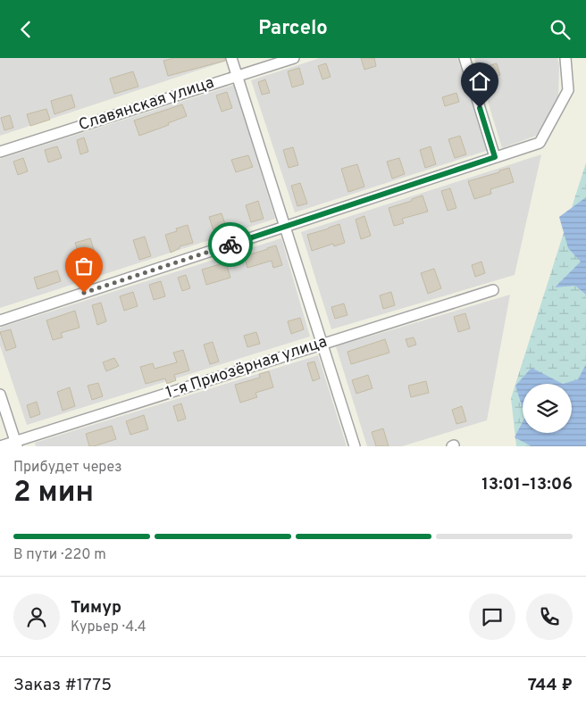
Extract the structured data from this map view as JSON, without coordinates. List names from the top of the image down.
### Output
{
  "streets": {
    "street": ["Славянская улица", "1-я Приозёрная улица"]
  },
  "page": {
    "header": "Parcelo",
    "heading": ["2 мин", "Прибудет через", "13:01–13:06"],
    "panel": [
      "Тимур",
      "Курьер · 4.4",
      "Заказ #1775",
      "744 ₽"
    ],
    "bar": "В пути · 220 m"
  }
}
